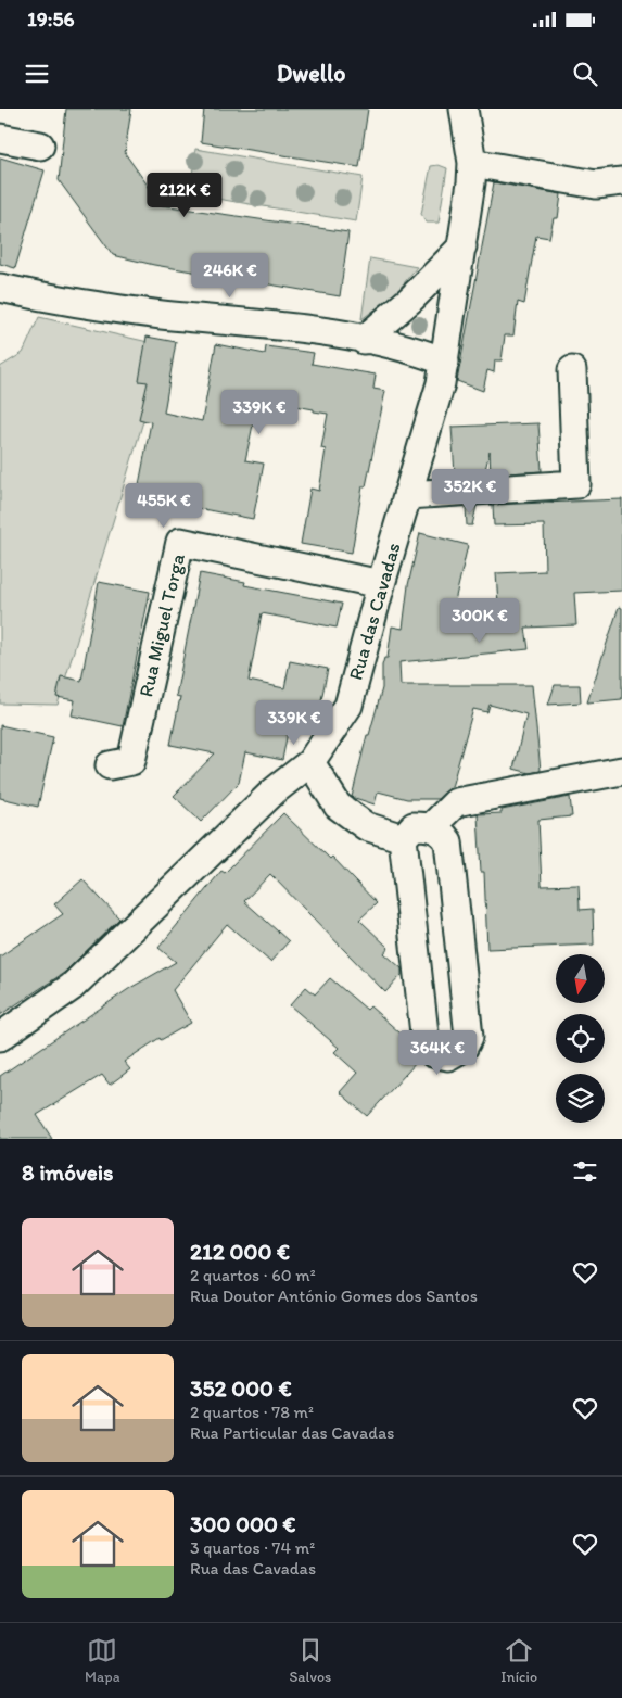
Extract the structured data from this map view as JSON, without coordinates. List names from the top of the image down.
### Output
{
  "streets": {
    "street": ["Rua das Cavadas", "Rua Miguel Torga"]
  },
  "crossings": [
    ["Rua das Cavadas", "Rua Miguel Torga"]
  ],
  "north": "bottom",
  "page": {
    "status": "19:56",
    "header": "Dwello",
    "price": [
      "212K €",
      "246K €",
      "339K €",
      "352K €",
      "455K €",
      "300K €",
      "339K €",
      "364K €"
    ],
    "heading": "8 imóveis",
    "list": [
      {
        "name": "212 000 €",
        "note": "2 quartos · 60 m² · Rua Doutor António Gomes dos Santos"
      },
      {
        "name": "352 000 €",
        "note": "2 quartos · 78 m² · Rua Particular das Cavadas"
      },
      {
        "name": "300 000 €",
        "note": "3 quartos · 74 m² · Rua das Cavadas"
      }
    ],
    "tabs": ["Mapa", "Salvos", "Início"]
  }
}
